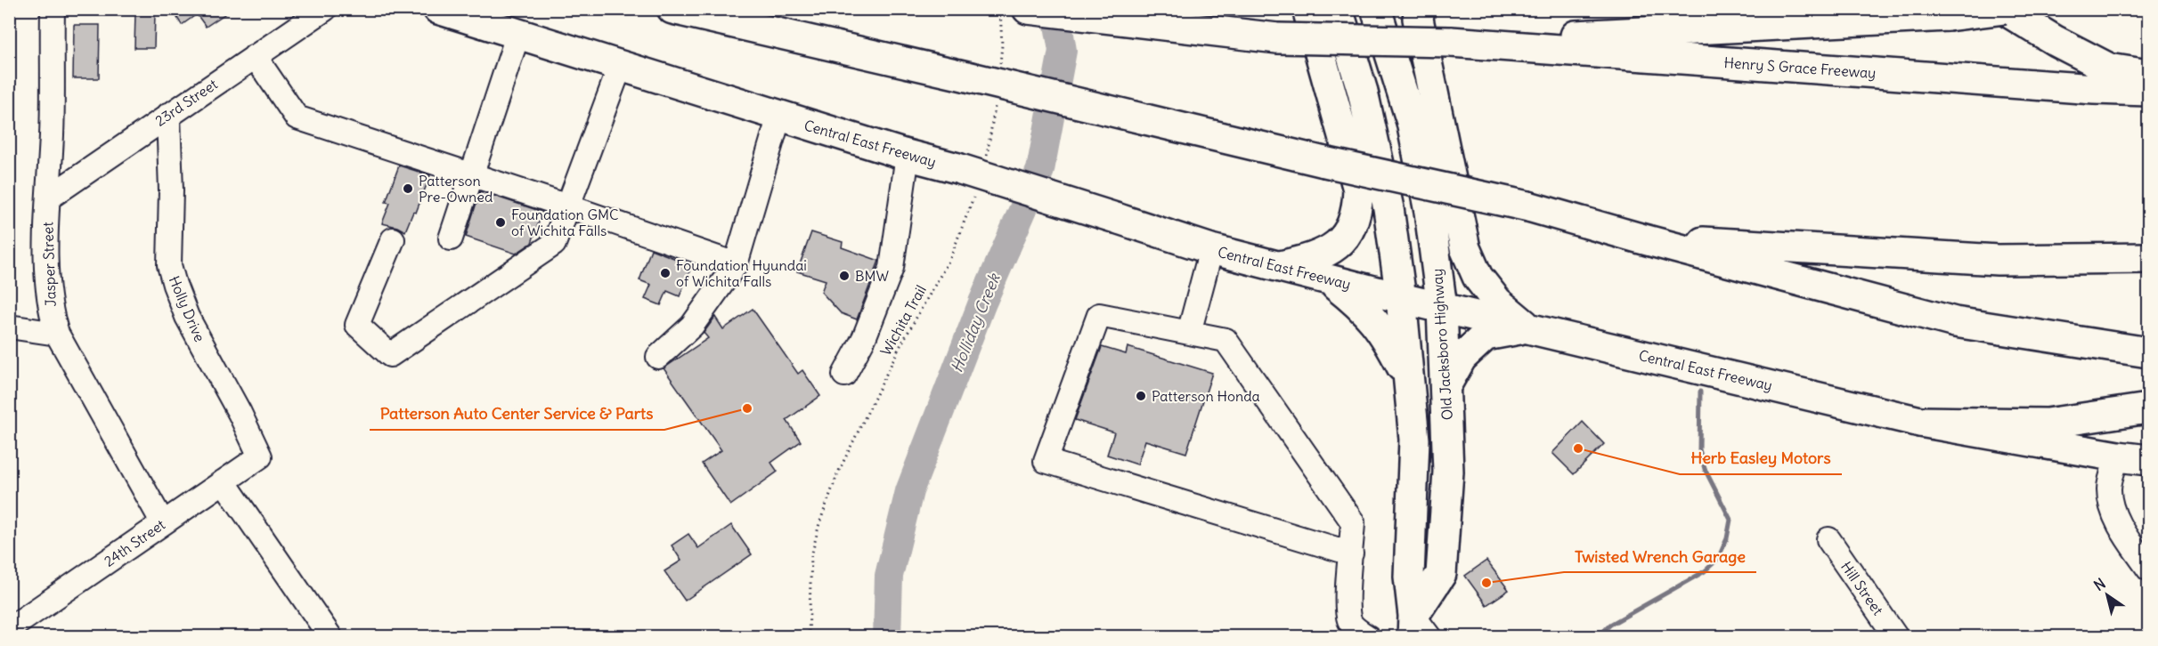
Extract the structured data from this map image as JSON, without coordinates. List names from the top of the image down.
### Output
{
  "streets": {
    "main road": ["Henry S Grace Freeway", "Central East Freeway", "Old Jacksboro Highway"],
    "street": [
      "23rd Street",
      "Jasper Street",
      "Holly Drive",
      "24th Street",
      "Hill Street"
    ],
    "path": ["Wichita Trail"]
  },
  "crossings": [
    ["23rd Street", "Jasper Street"],
    ["23rd Street", "Holly Drive"],
    ["Central East Freeway", "Old Jacksboro Highway"],
    ["Jasper Street", "24th Street"],
    ["Holly Drive", "24th Street"]
  ],
  "water": ["Holliday Creek"],
  "places": [
    "Patterson Pre-Owned",
    "Foundation GMC of Wichita Falls",
    "Foundation Hyundai of Wichita Falls",
    "BMW",
    "Patterson Honda",
    "Patterson Auto Center Service & Parts",
    "Herb Easley Motors",
    "Twisted Wrench Garage"
  ],
  "north": "top left"
}
